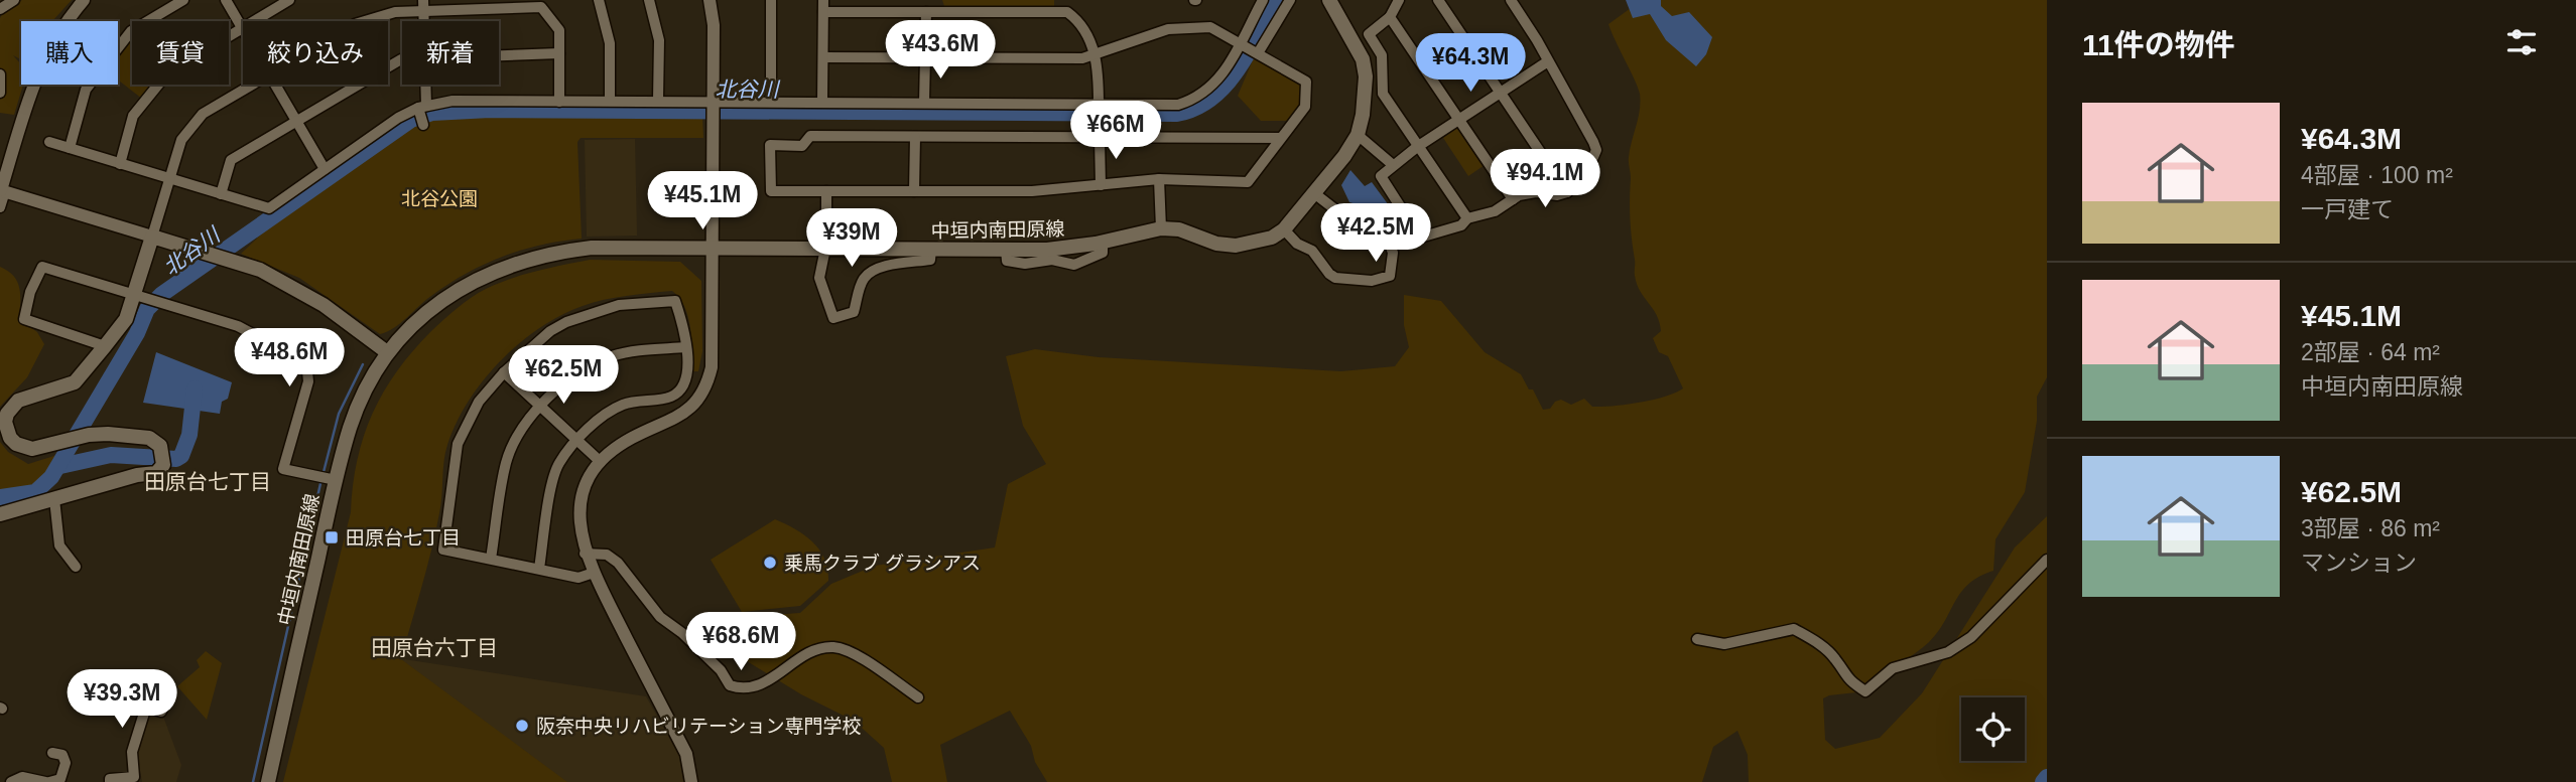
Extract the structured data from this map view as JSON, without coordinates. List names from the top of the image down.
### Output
{
  "streets": {
    "main road": ["中垣内南田原線"]
  },
  "districts": ["田原台七丁目", "田原台六丁目"],
  "water": ["北谷川"],
  "parks": ["北谷公園"],
  "places": {
    "transit": ["田原台七丁目"],
    "other": ["乗馬クラブ グラシアス", "阪奈中央リハビリテーション専門学校"]
  },
  "page": {
    "heading": "11件の物件",
    "price": [
      "¥43.6M",
      "¥64.3M",
      "¥66M",
      "¥94.1M",
      "¥45.1M",
      "¥42.5M",
      "¥39M",
      "¥48.6M",
      "¥62.5M",
      "¥68.6M",
      "¥39.3M"
    ],
    "chip": [
      "購入",
      "賃貸",
      "絞り込み",
      "新着"
    ],
    "list": [
      {
        "name": "¥64.3M",
        "note": "4部屋 · 100 m² · 一戸建て"
      },
      {
        "name": "¥45.1M",
        "note": "2部屋 · 64 m² · 中垣内南田原線"
      },
      {
        "name": "¥62.5M",
        "note": "3部屋 · 86 m² · マンション"
      }
    ]
  }
}
